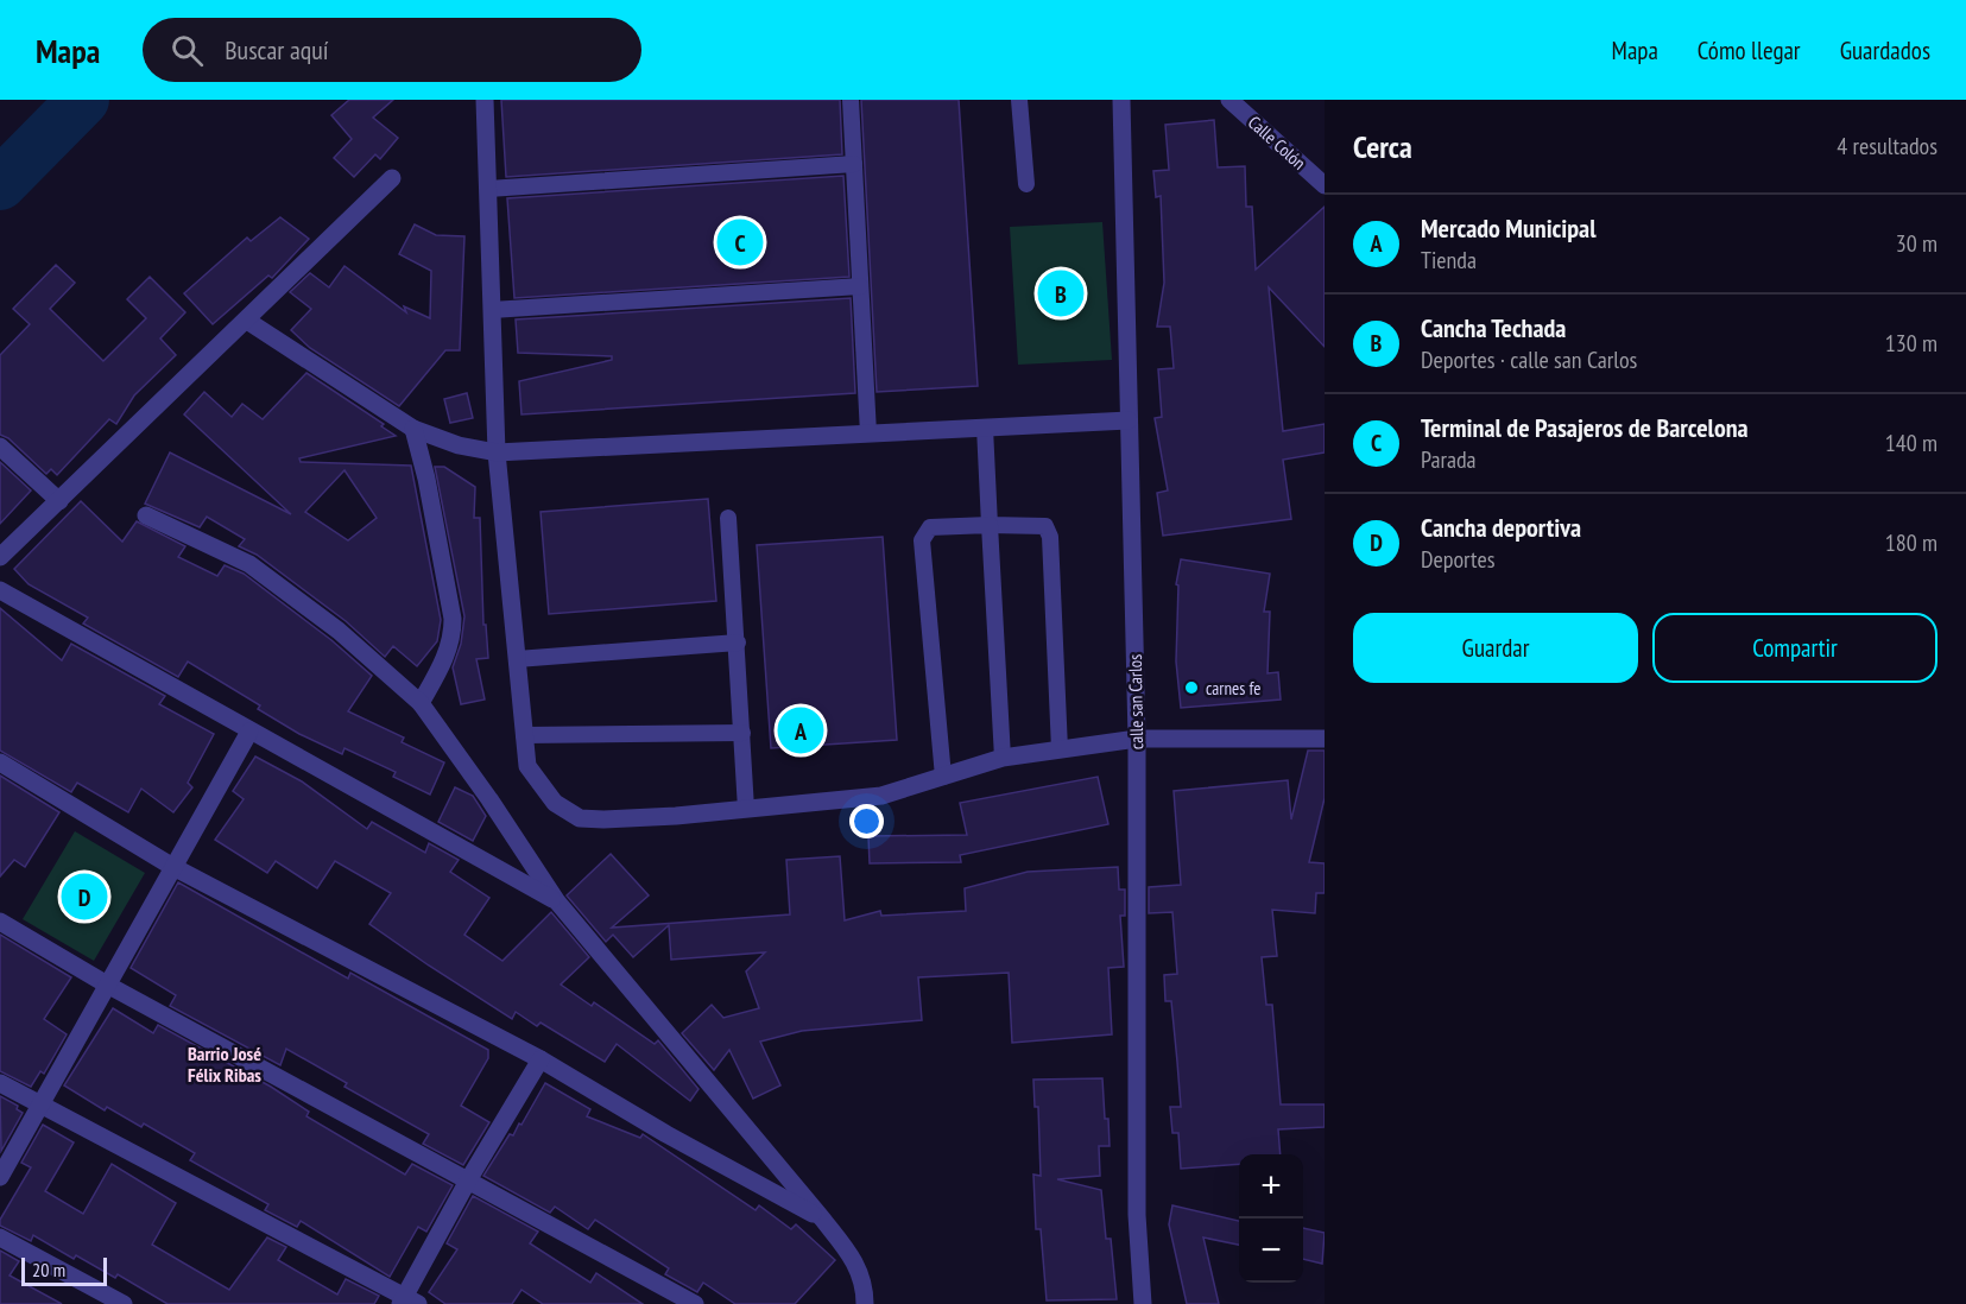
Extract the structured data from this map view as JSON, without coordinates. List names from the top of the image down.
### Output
{
  "streets": {
    "street": ["Calle Colón", "calle san Carlos"]
  },
  "districts": ["Barrio José Félix Ribas"],
  "places": ["carnes fe"],
  "scale_bar": "20 m",
  "page": {
    "header": "Mapa",
    "search": "Buscar aquí",
    "nav": ["Mapa", "Cómo llegar", "Guardados"],
    "heading": ["Cerca", "4 resultados"],
    "list": [
      {
        "mark": "A",
        "name": "Mercado Municipal",
        "note": "Tienda",
        "value": "30 m"
      },
      {
        "mark": "B",
        "name": "Cancha Techada",
        "note": "Deportes · calle san Carlos",
        "value": "130 m"
      },
      {
        "mark": "C",
        "name": "Terminal de Pasajeros de Barcelona",
        "note": "Parada",
        "value": "140 m"
      },
      {
        "mark": "D",
        "name": "Cancha deportiva",
        "note": "Deportes",
        "value": "180 m"
      }
    ],
    "pins": [
      "C",
      "B",
      "A",
      "D"
    ],
    "buttons": ["Guardar", "Compartir"],
    "map_buttons": ["+", "−"],
    "scale": "20 m"
  }
}
